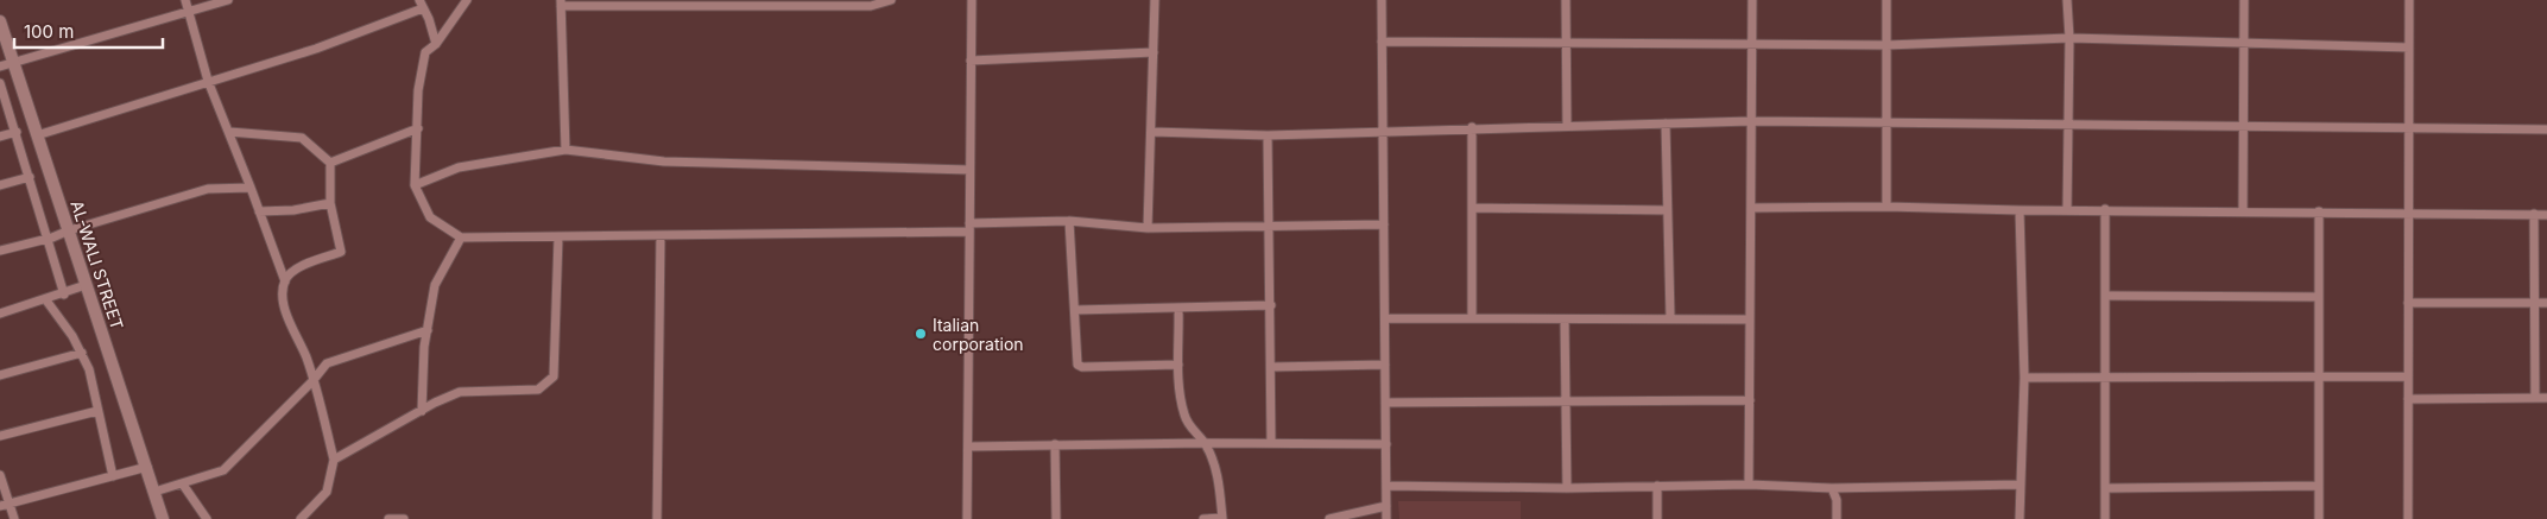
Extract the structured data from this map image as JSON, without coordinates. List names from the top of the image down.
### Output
{
  "streets": {
    "main road": ["AL-WALI STREET"]
  },
  "places": ["Italian corporation"],
  "scale_bar": "100 m"
}
